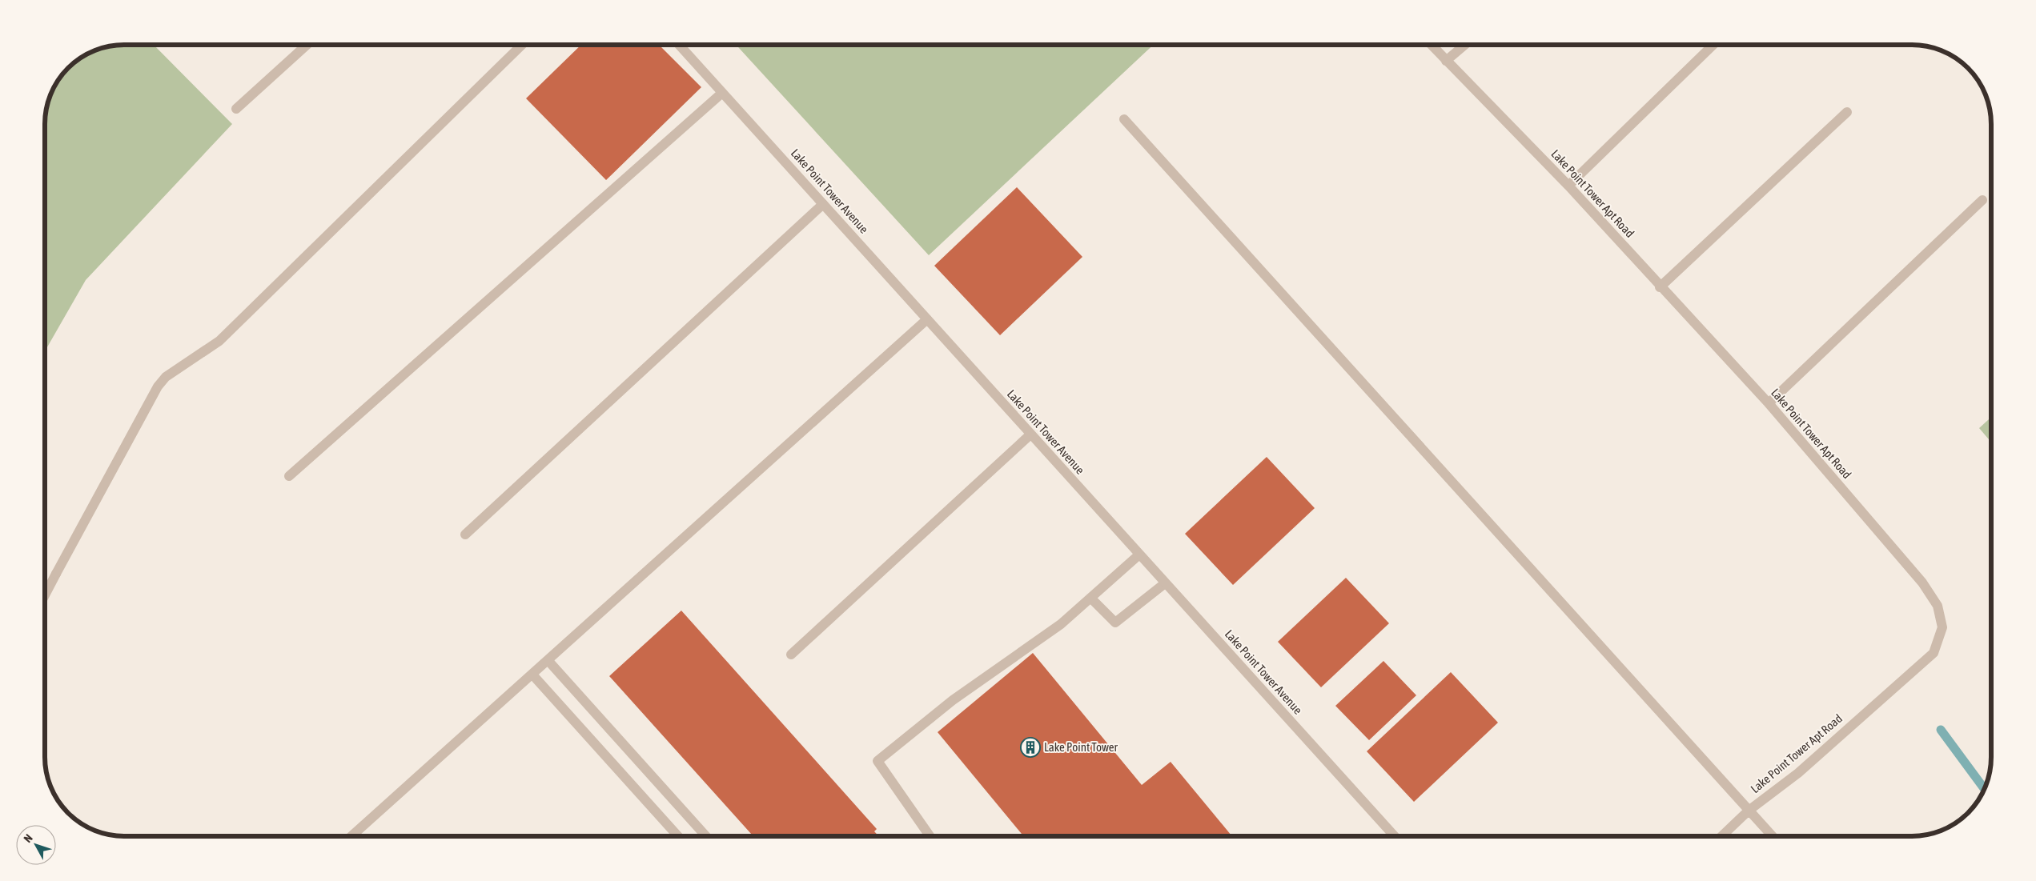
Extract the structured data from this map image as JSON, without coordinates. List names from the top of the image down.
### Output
{
  "streets": {
    "street": ["Lake Point Tower Avenue", "Lake Point Tower Apt Road"]
  },
  "places": {
    "building": ["Lake Point Tower"]
  },
  "north": "top left"
}
